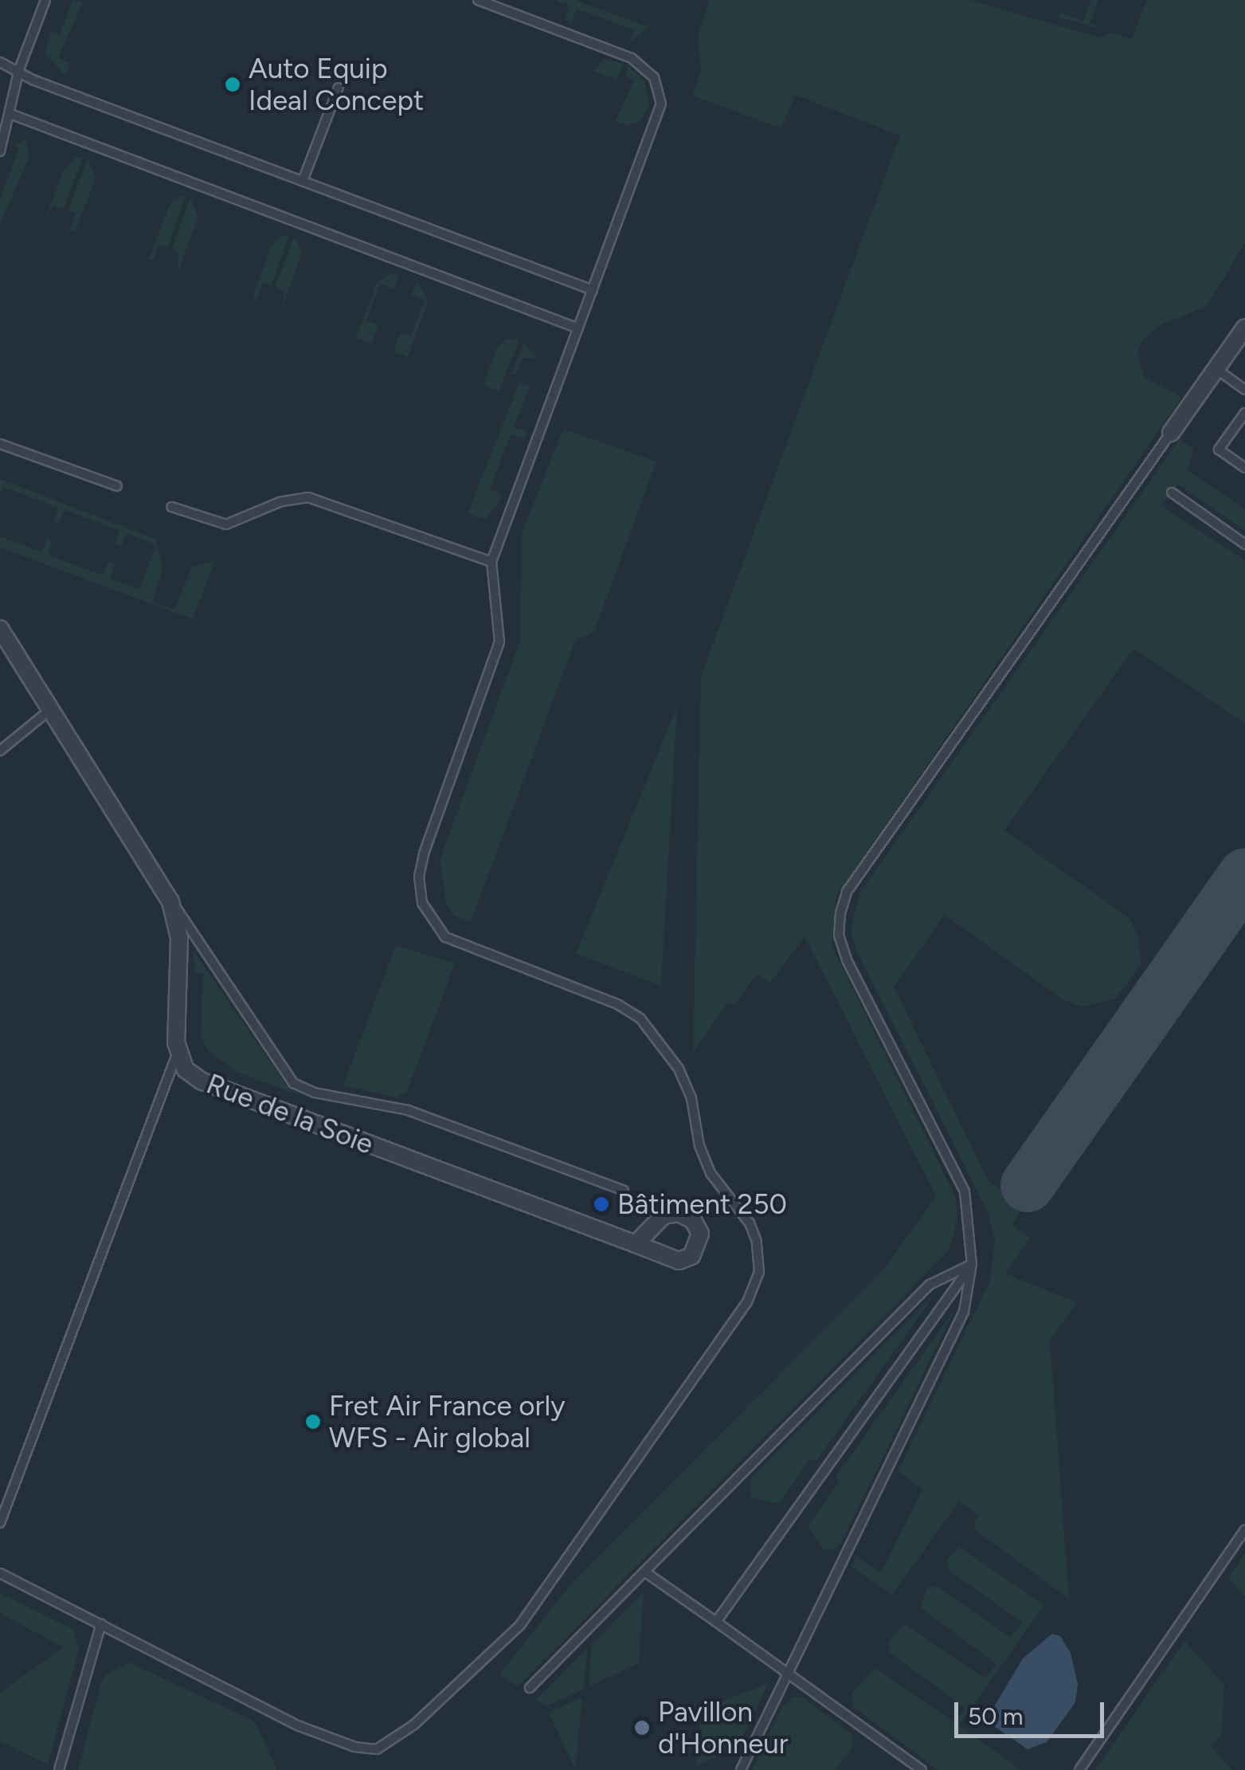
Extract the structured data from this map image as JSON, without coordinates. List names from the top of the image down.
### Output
{
  "streets": {
    "street": ["Rue de la Soie"]
  },
  "places": [
    "Auto Equip Ideal Concept",
    "Bâtiment 250",
    "Fret Air France orly WFS - Air global",
    "Pavillon d'Honneur"
  ],
  "scale_bar": "50 m"
}
